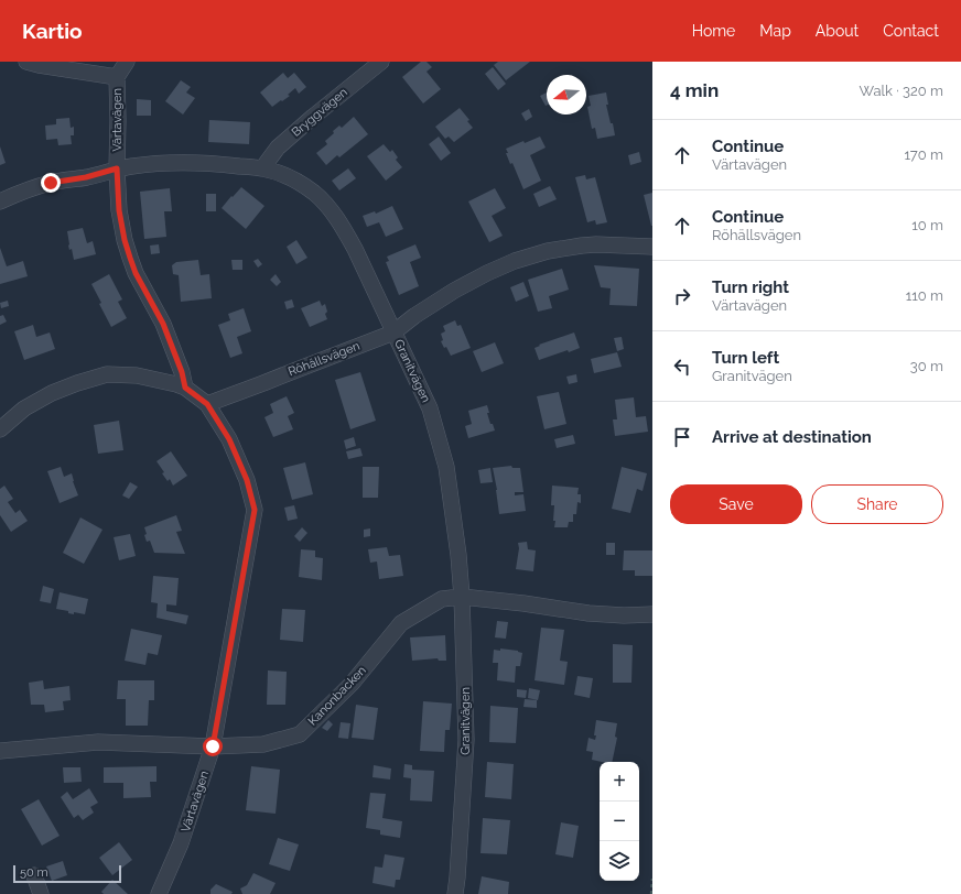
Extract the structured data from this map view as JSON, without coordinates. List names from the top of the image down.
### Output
{
  "streets": {
    "street": [
      "Bryggvägen",
      "Värtavägen",
      "Röhällsvägen",
      "Granitvägen",
      "Kanonbacken"
    ]
  },
  "crossings": [
    ["Bryggvägen", "Granitvägen"],
    ["Värtavägen", "Röhällsvägen"],
    ["Värtavägen", "Granitvägen"],
    ["Värtavägen", "Kanonbacken"],
    ["Röhällsvägen", "Granitvägen"],
    ["Granitvägen", "Kanonbacken"]
  ],
  "scale_bar": "50 m",
  "north": "left",
  "page": {
    "header": "Kartio",
    "nav": [
      "Home",
      "Map",
      "About",
      "Contact"
    ],
    "heading": ["4 min", "Walk · 320 m"],
    "list": [
      ["Continue", "Värtavägen", "170 m"],
      ["Continue", "Röhällsvägen", "10 m"],
      ["Turn right", "Värtavägen", "110 m"],
      ["Turn left", "Granitvägen", "30 m"],
      "Arrive at destination"
    ],
    "buttons": ["Save", "Share"],
    "map_buttons": ["+", "−"],
    "scale": "50 m"
  }
}
